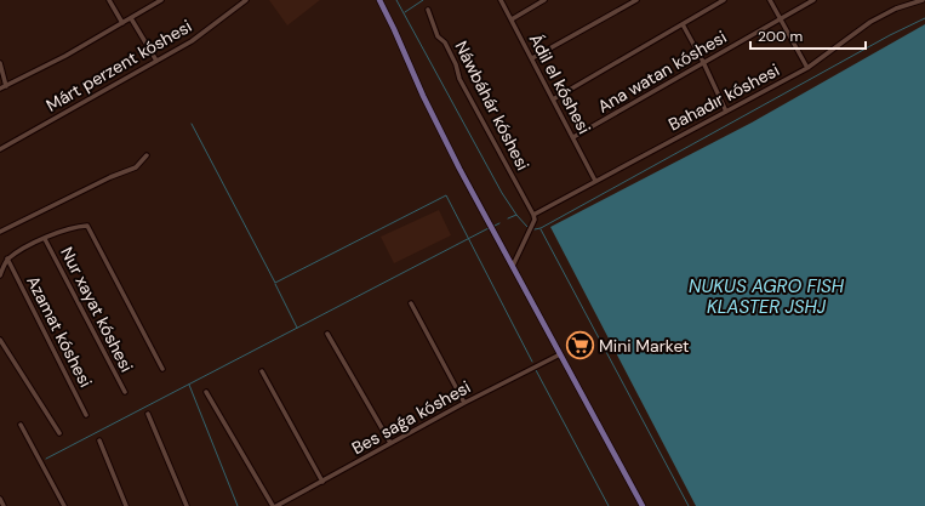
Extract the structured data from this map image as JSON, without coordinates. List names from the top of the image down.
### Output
{
  "streets": {
    "street": [
      "Márt perzent kóshesi",
      "Ana watan kóshesi",
      "Ádil el kóshesi",
      "Bahadır kóshesi",
      "Náwbáhár kóshesi",
      "Nur xayat kóshesi",
      "Azamat kóshesi",
      "Bes saǵa kóshesi"
    ]
  },
  "crossings": [
    ["Ana watan kóshesi", "Ádil el kóshesi"],
    ["Ádil el kóshesi", "Bahadır kóshesi"],
    ["Bahadır kóshesi", "Náwbáhár kóshesi"]
  ],
  "water": ["NUKUS AGRO FISH KLASTER JSHJ"],
  "places": {
    "supermarket": ["Mini Market"]
  },
  "scale_bar": "200 m"
}
